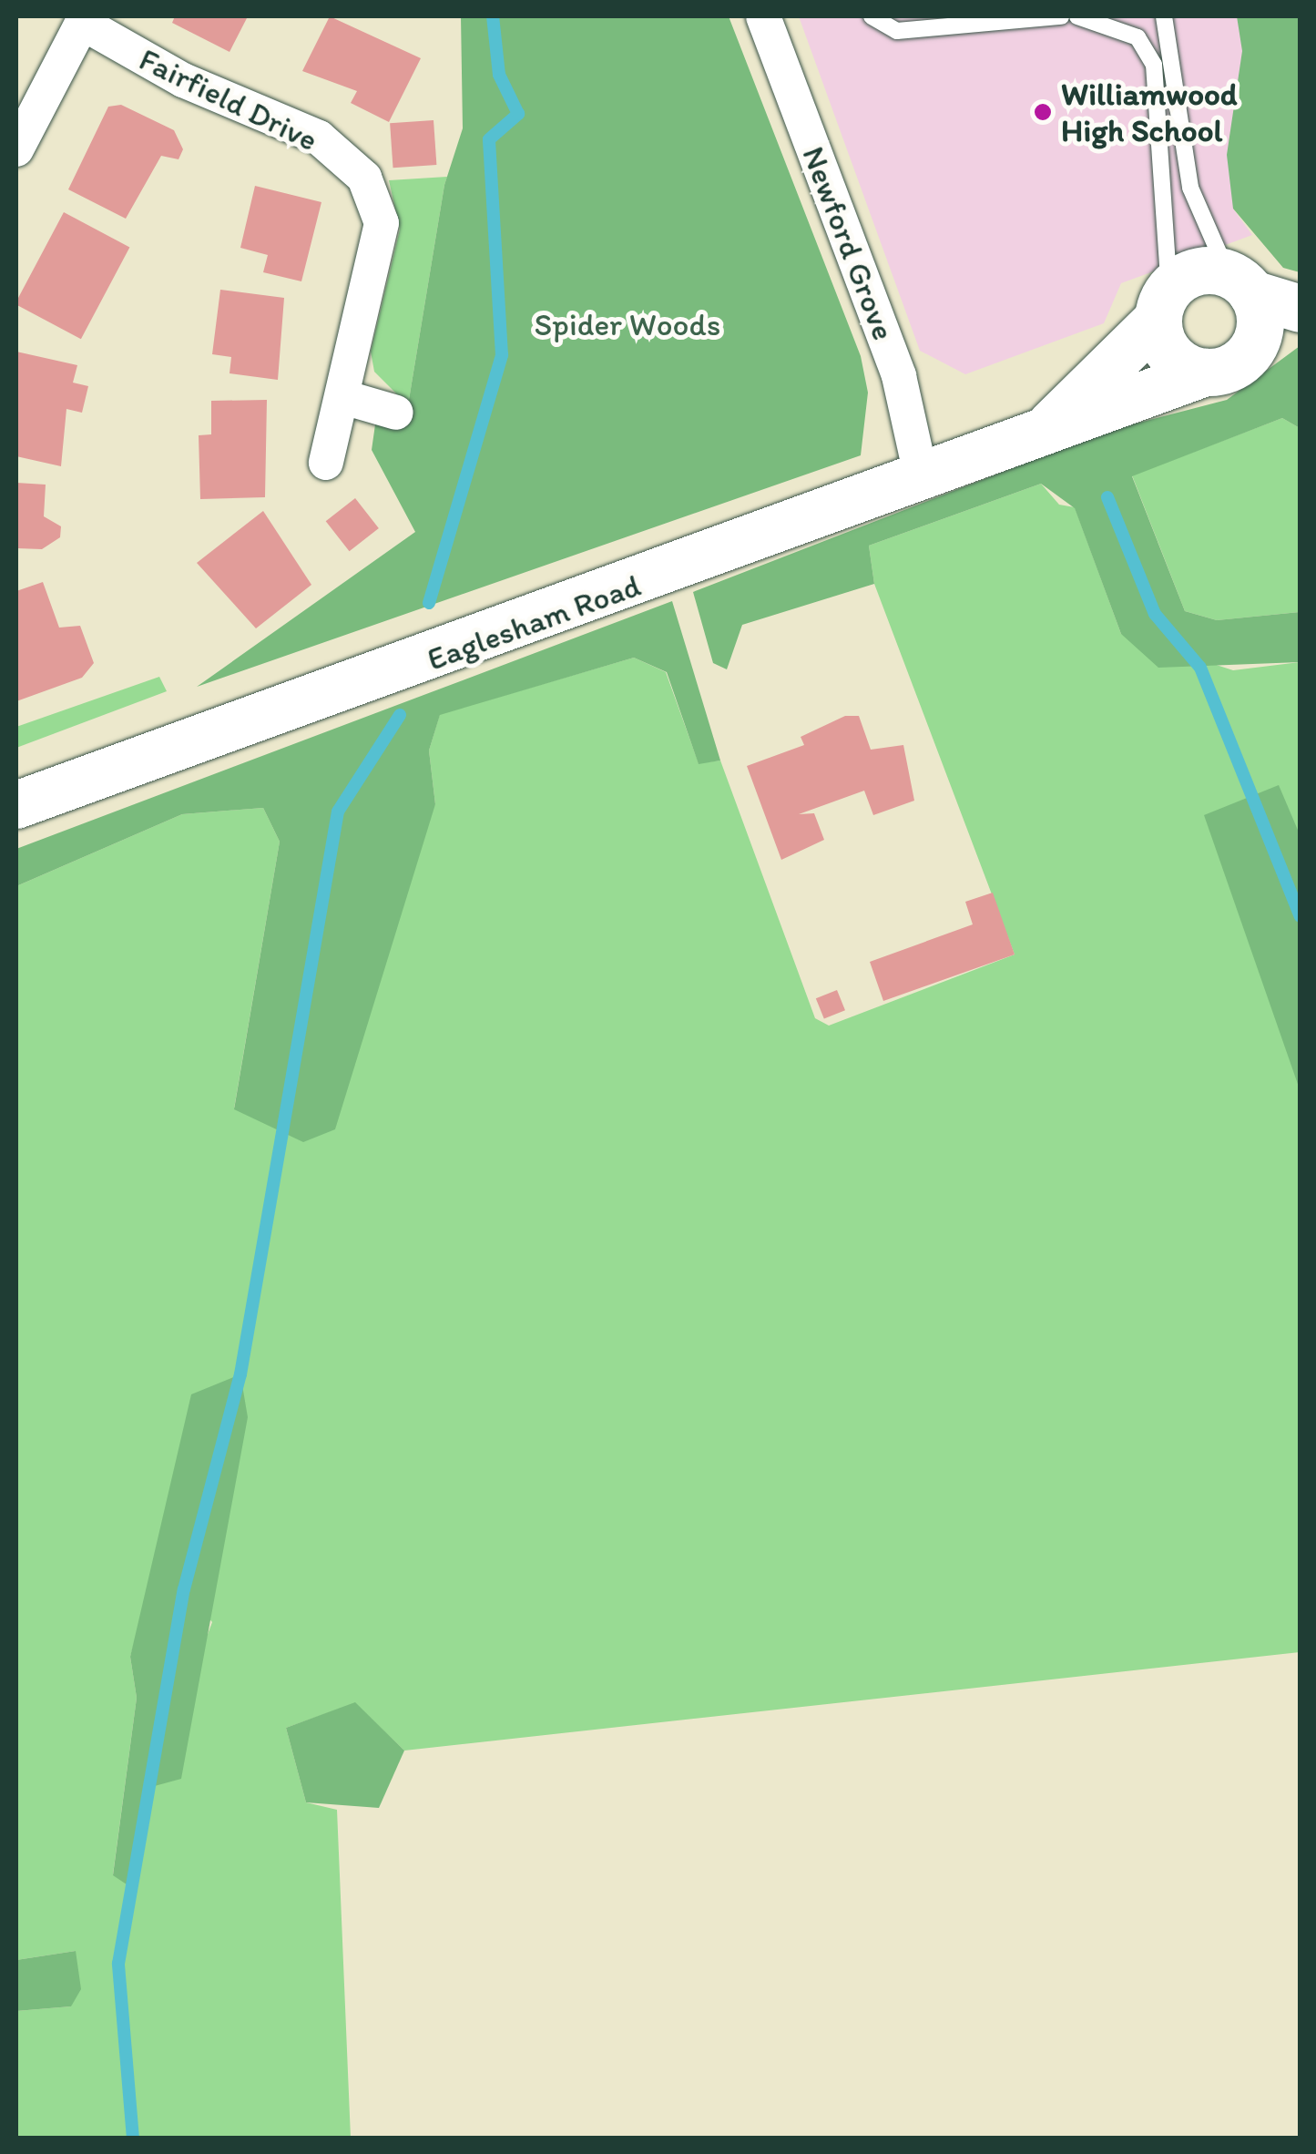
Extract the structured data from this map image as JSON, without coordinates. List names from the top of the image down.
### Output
{
  "streets": {
    "main road": ["Eaglesham Road"],
    "street": ["Fairfield Drive", "Newford Grove"]
  },
  "crossings": [
    ["Newford Grove", "Eaglesham Road"]
  ],
  "parks": ["Spider Woods"],
  "places": ["Williamwood High School"]
}
